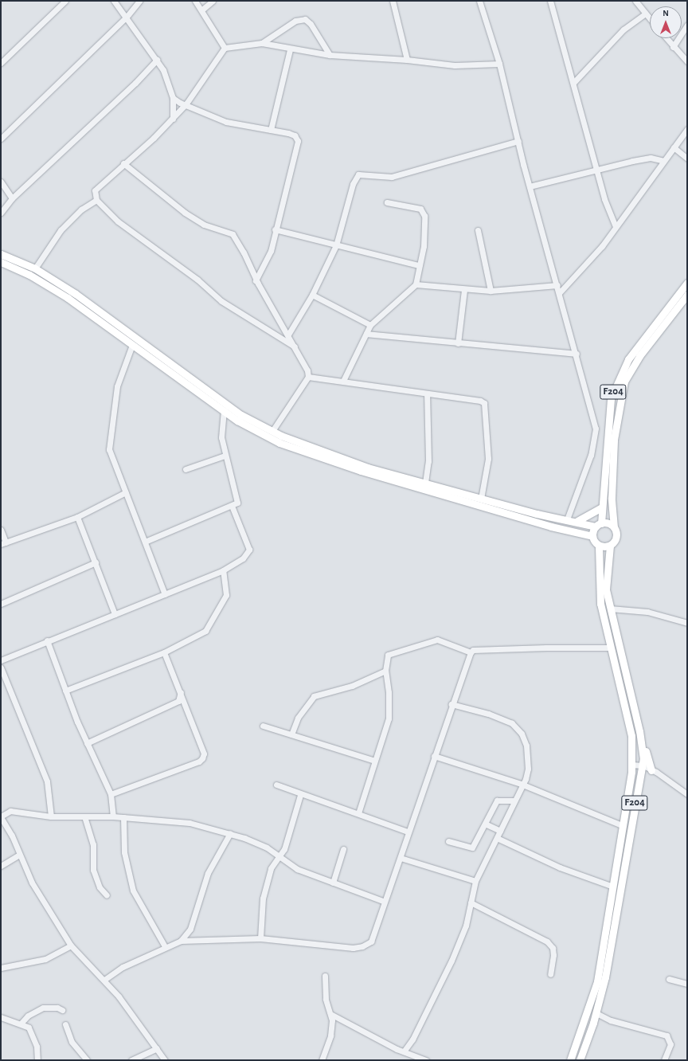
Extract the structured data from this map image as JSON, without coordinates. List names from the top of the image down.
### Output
{
  "streets": {
    "main road": ["F204"]
  },
  "north": "top"
}
